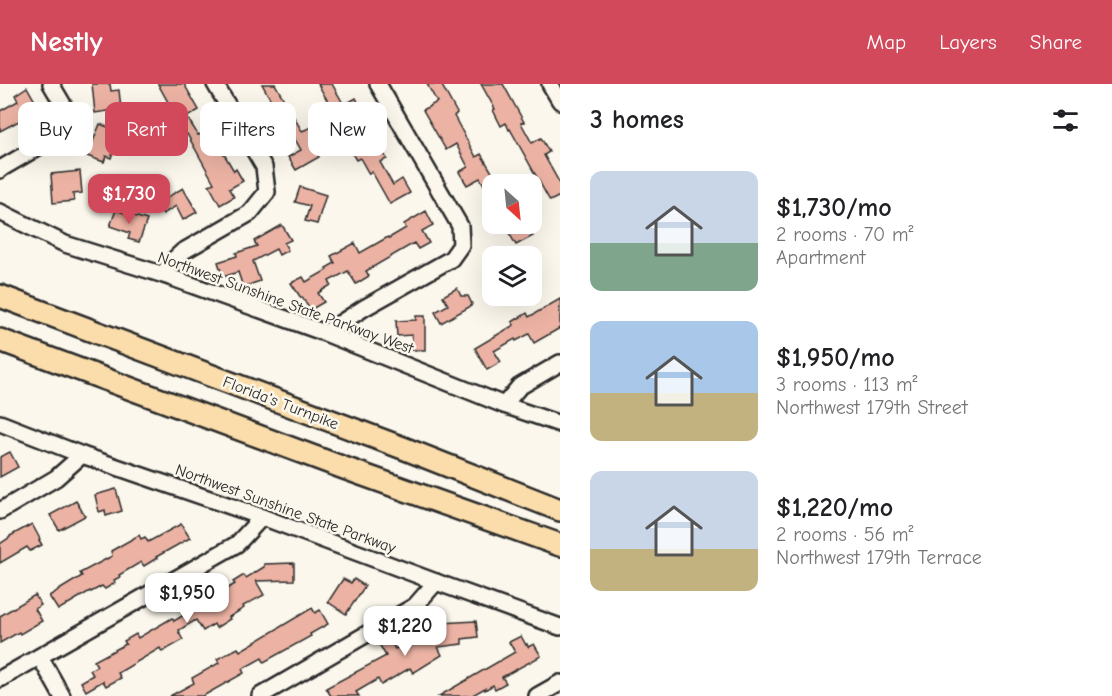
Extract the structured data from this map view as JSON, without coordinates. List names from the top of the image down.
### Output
{
  "streets": {
    "highway": ["Florida's Turnpike"],
    "street": ["Northwest Sunshine State Parkway West", "Northwest Sunshine State Parkway"]
  },
  "north": "bottom right",
  "page": {
    "header": "Nestly",
    "nav": ["Map", "Layers", "Share"],
    "heading": "3 homes",
    "chip": [
      "Buy",
      "Rent",
      "Filters",
      "New"
    ],
    "list": [
      {
        "name": "$1,730/mo",
        "note": "2 rooms · 70 m² · Apartment"
      },
      {
        "name": "$1,950/mo",
        "note": "3 rooms · 113 m² · Northwest 179th Street"
      },
      {
        "name": "$1,220/mo",
        "note": "2 rooms · 56 m² · Northwest 179th Terrace"
      }
    ],
    "price": ["$1,730", "$1,950", "$1,220"]
  }
}
